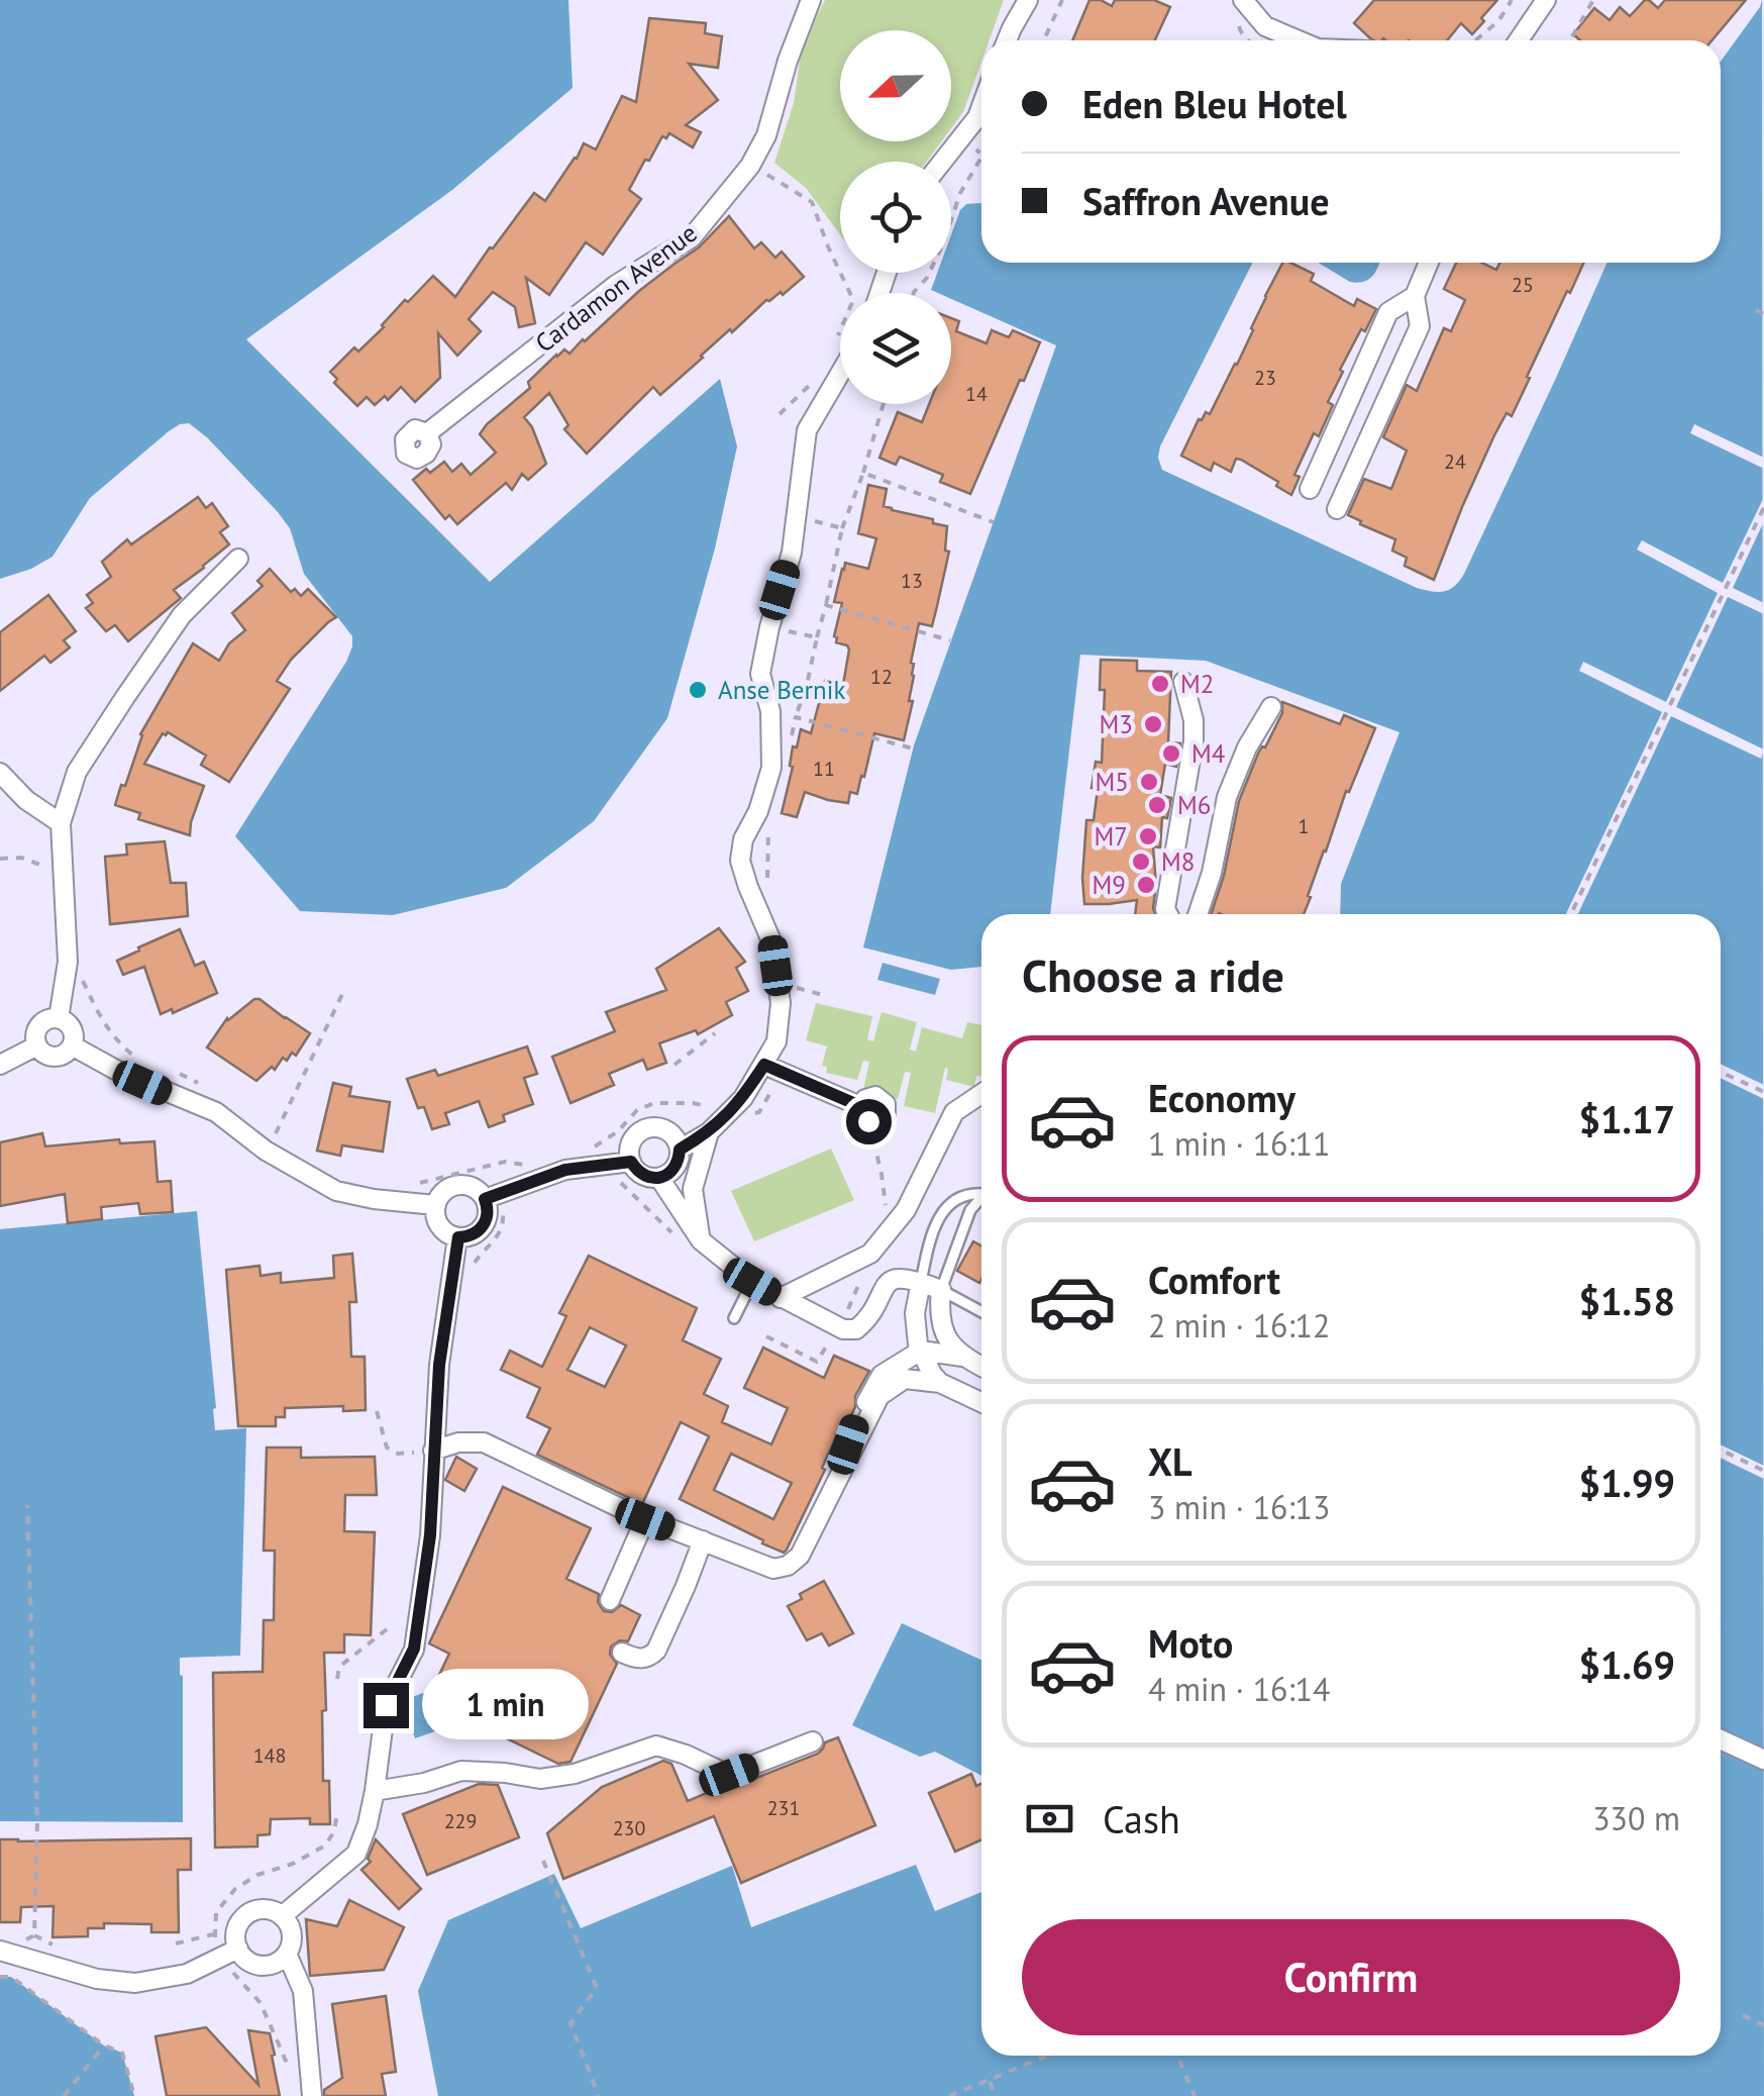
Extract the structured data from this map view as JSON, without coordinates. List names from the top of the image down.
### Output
{
  "streets": {
    "street": ["Cardamon Avenue"]
  },
  "places": [
    "M2",
    "Anse Bernik",
    "M3",
    "M4",
    "M5",
    "M6",
    "M7",
    "M8",
    "M9"
  ],
  "house_numbers": [
    "25",
    "23",
    "14",
    "24",
    "13",
    "12",
    "11",
    "1",
    "148",
    "231",
    "229",
    "230"
  ],
  "north": "left",
  "page": {
    "banner": ["Eden Bleu Hotel", "Saffron Avenue"],
    "heading": "Choose a ride",
    "list": [
      {
        "name": "Economy",
        "note": "1 min · 16:11",
        "value": "$1.17"
      },
      {
        "name": "Comfort",
        "note": "2 min · 16:12",
        "value": "$1.58"
      },
      {
        "name": "XL",
        "note": "3 min · 16:13",
        "value": "$1.99"
      },
      {
        "name": "Moto",
        "note": "4 min · 16:14",
        "value": "$1.69"
      }
    ],
    "bubble": "1 min",
    "pay": ["Cash", "330 m"],
    "buttons": "Confirm"
  }
}
